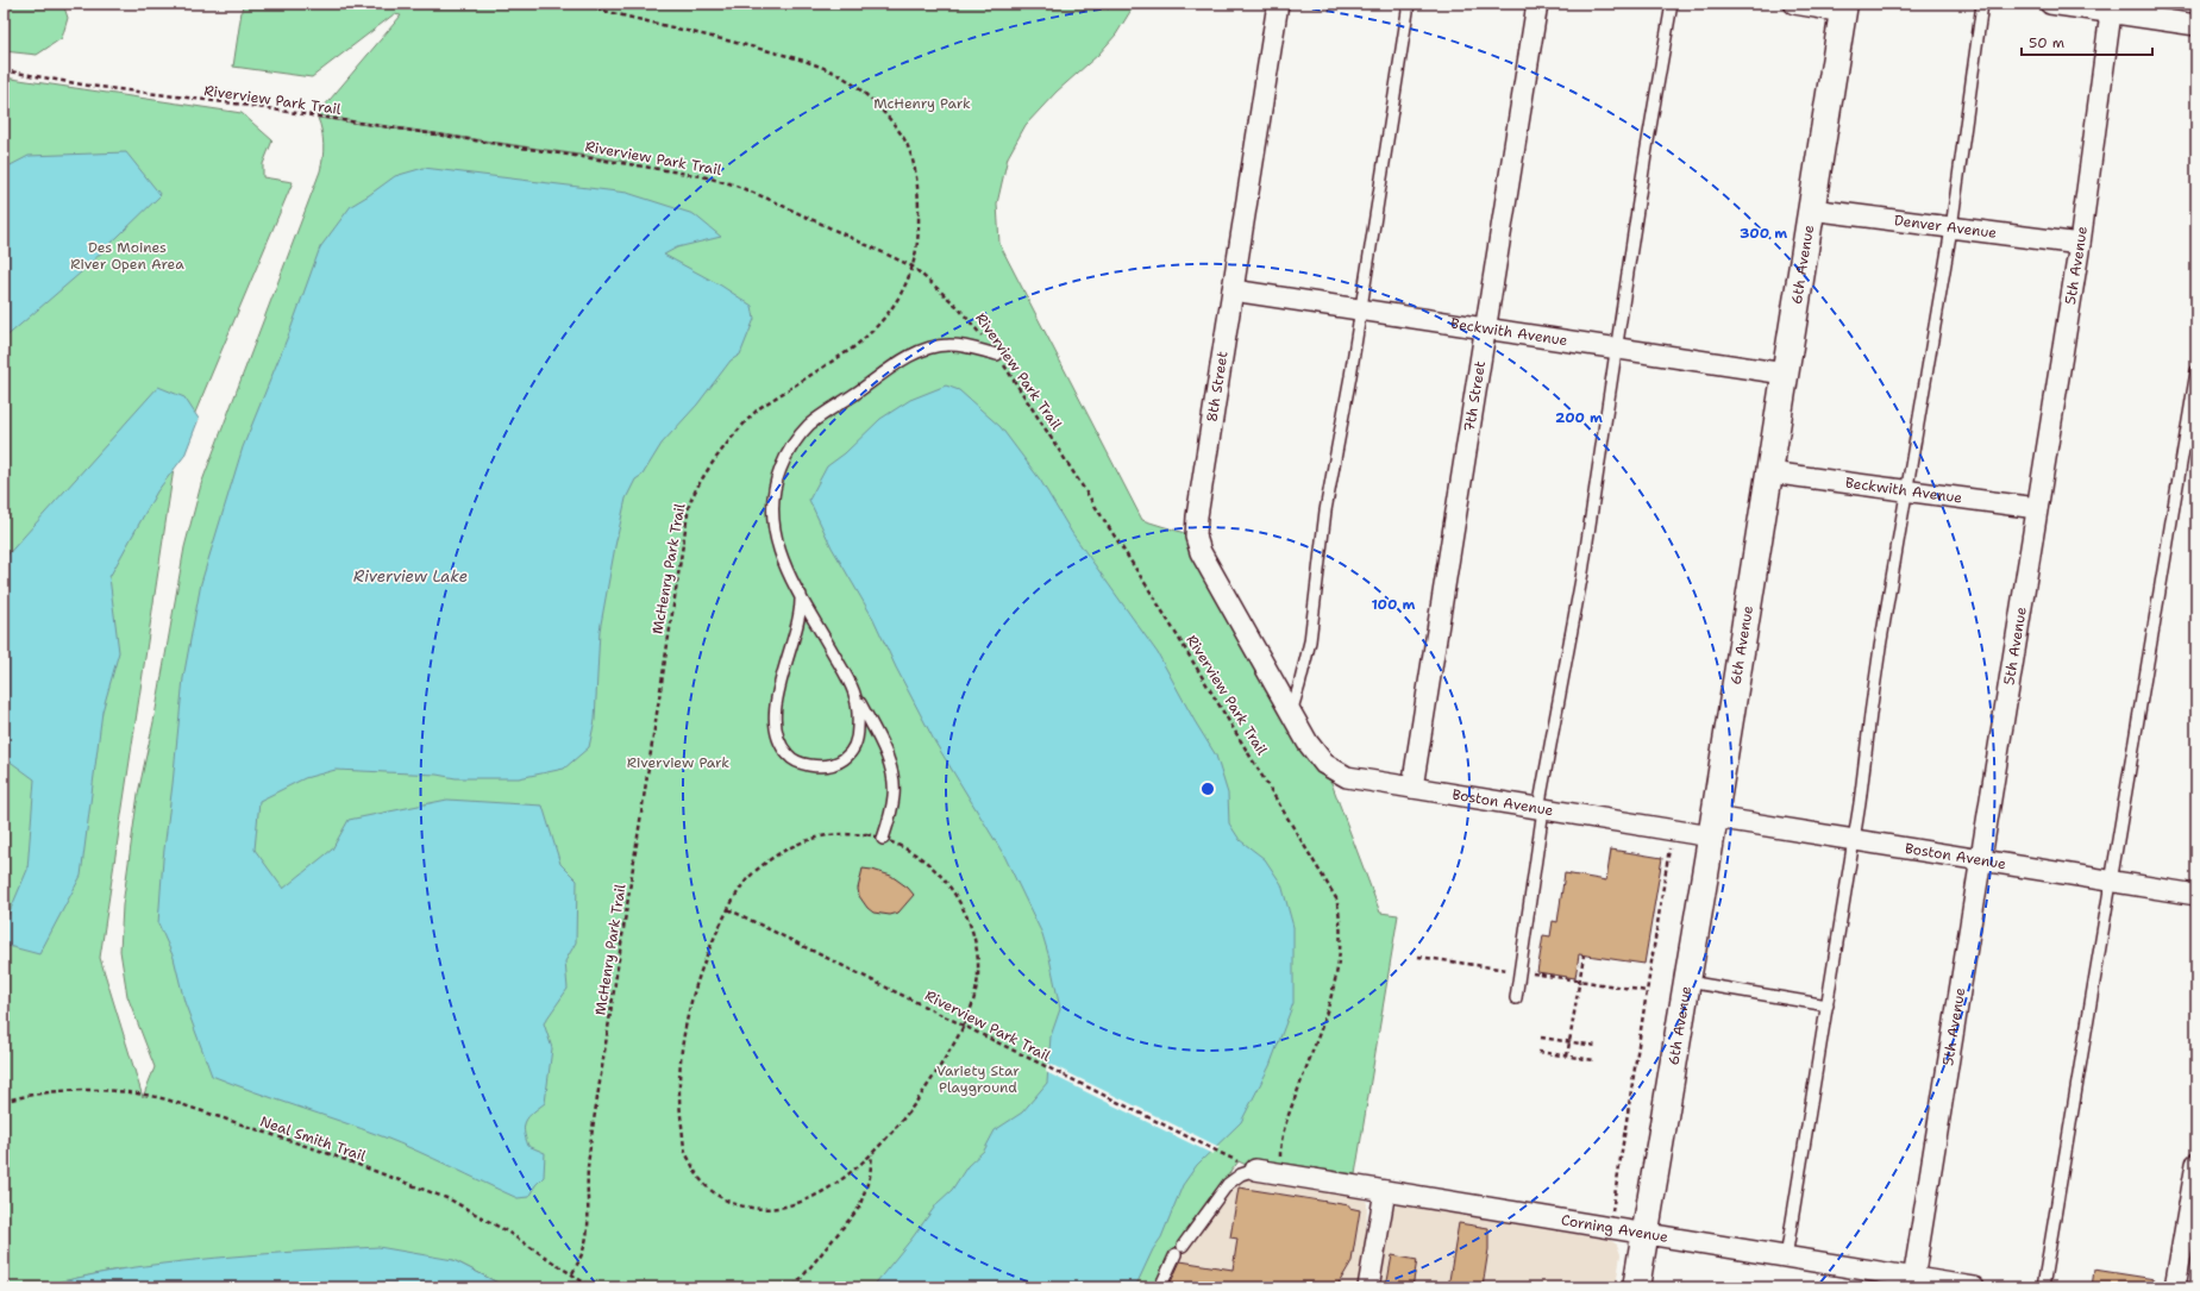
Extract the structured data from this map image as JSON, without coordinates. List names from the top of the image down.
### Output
{
  "streets": {
    "main road": ["6th Avenue"],
    "street": [
      "Denver Avenue",
      "5th Avenue",
      "Beckwith Avenue",
      "8th Street",
      "7th Street",
      "Boston Avenue",
      "Corning Avenue"
    ],
    "path": ["Riverview Park Trail", "McHenry Park Trail", "Neal Smith Trail"]
  },
  "crossings": [
    ["Riverview Park Trail", "McHenry Park Trail"],
    ["Riverview Park Trail", "Corning Avenue"],
    ["Denver Avenue", "6th Avenue"],
    ["Denver Avenue", "5th Avenue"],
    ["6th Avenue", "Beckwith Avenue"],
    ["6th Avenue", "Boston Avenue"],
    ["6th Avenue", "Corning Avenue"],
    ["5th Avenue", "Beckwith Avenue"],
    ["5th Avenue", "Boston Avenue"],
    ["5th Avenue", "Corning Avenue"],
    ["Beckwith Avenue", "8th Street"],
    ["Beckwith Avenue", "7th Street"],
    ["8th Street", "Boston Avenue"],
    ["7th Street", "Boston Avenue"],
    ["McHenry Park Trail", "Neal Smith Trail"]
  ],
  "water": ["Riverview Lake"],
  "parks": [
    "McHenry Park",
    "Des Moines River Open Area",
    "Riverview Park",
    "Variety Star Playground"
  ],
  "scale_bar": "50 m",
  "rings": ["300 m", "200 m", "100 m"]
}
